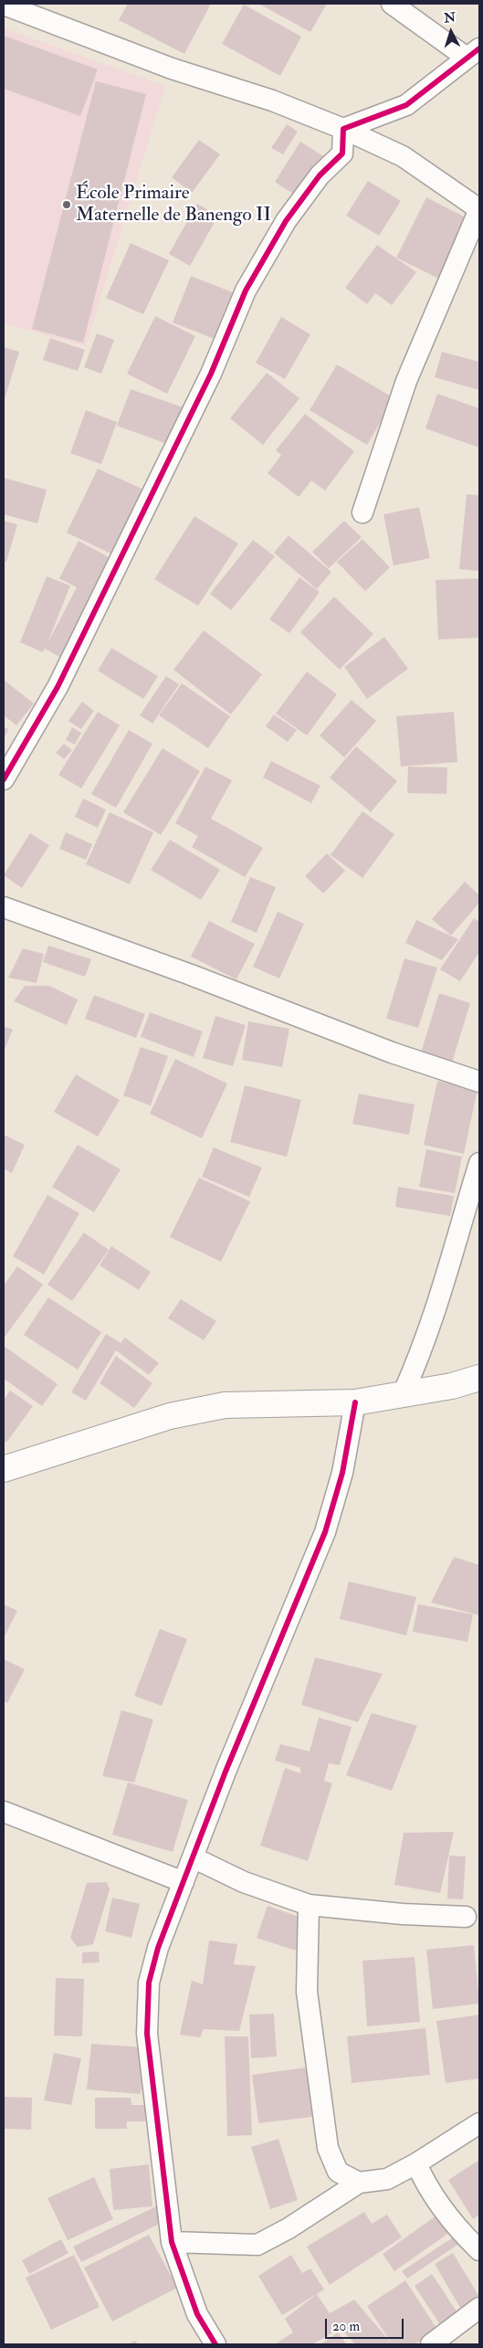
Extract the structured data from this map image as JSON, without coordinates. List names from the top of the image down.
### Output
{
  "places": ["École Primaire Maternelle de Banengo II"],
  "scale_bar": "20 m",
  "north": "top"
}
